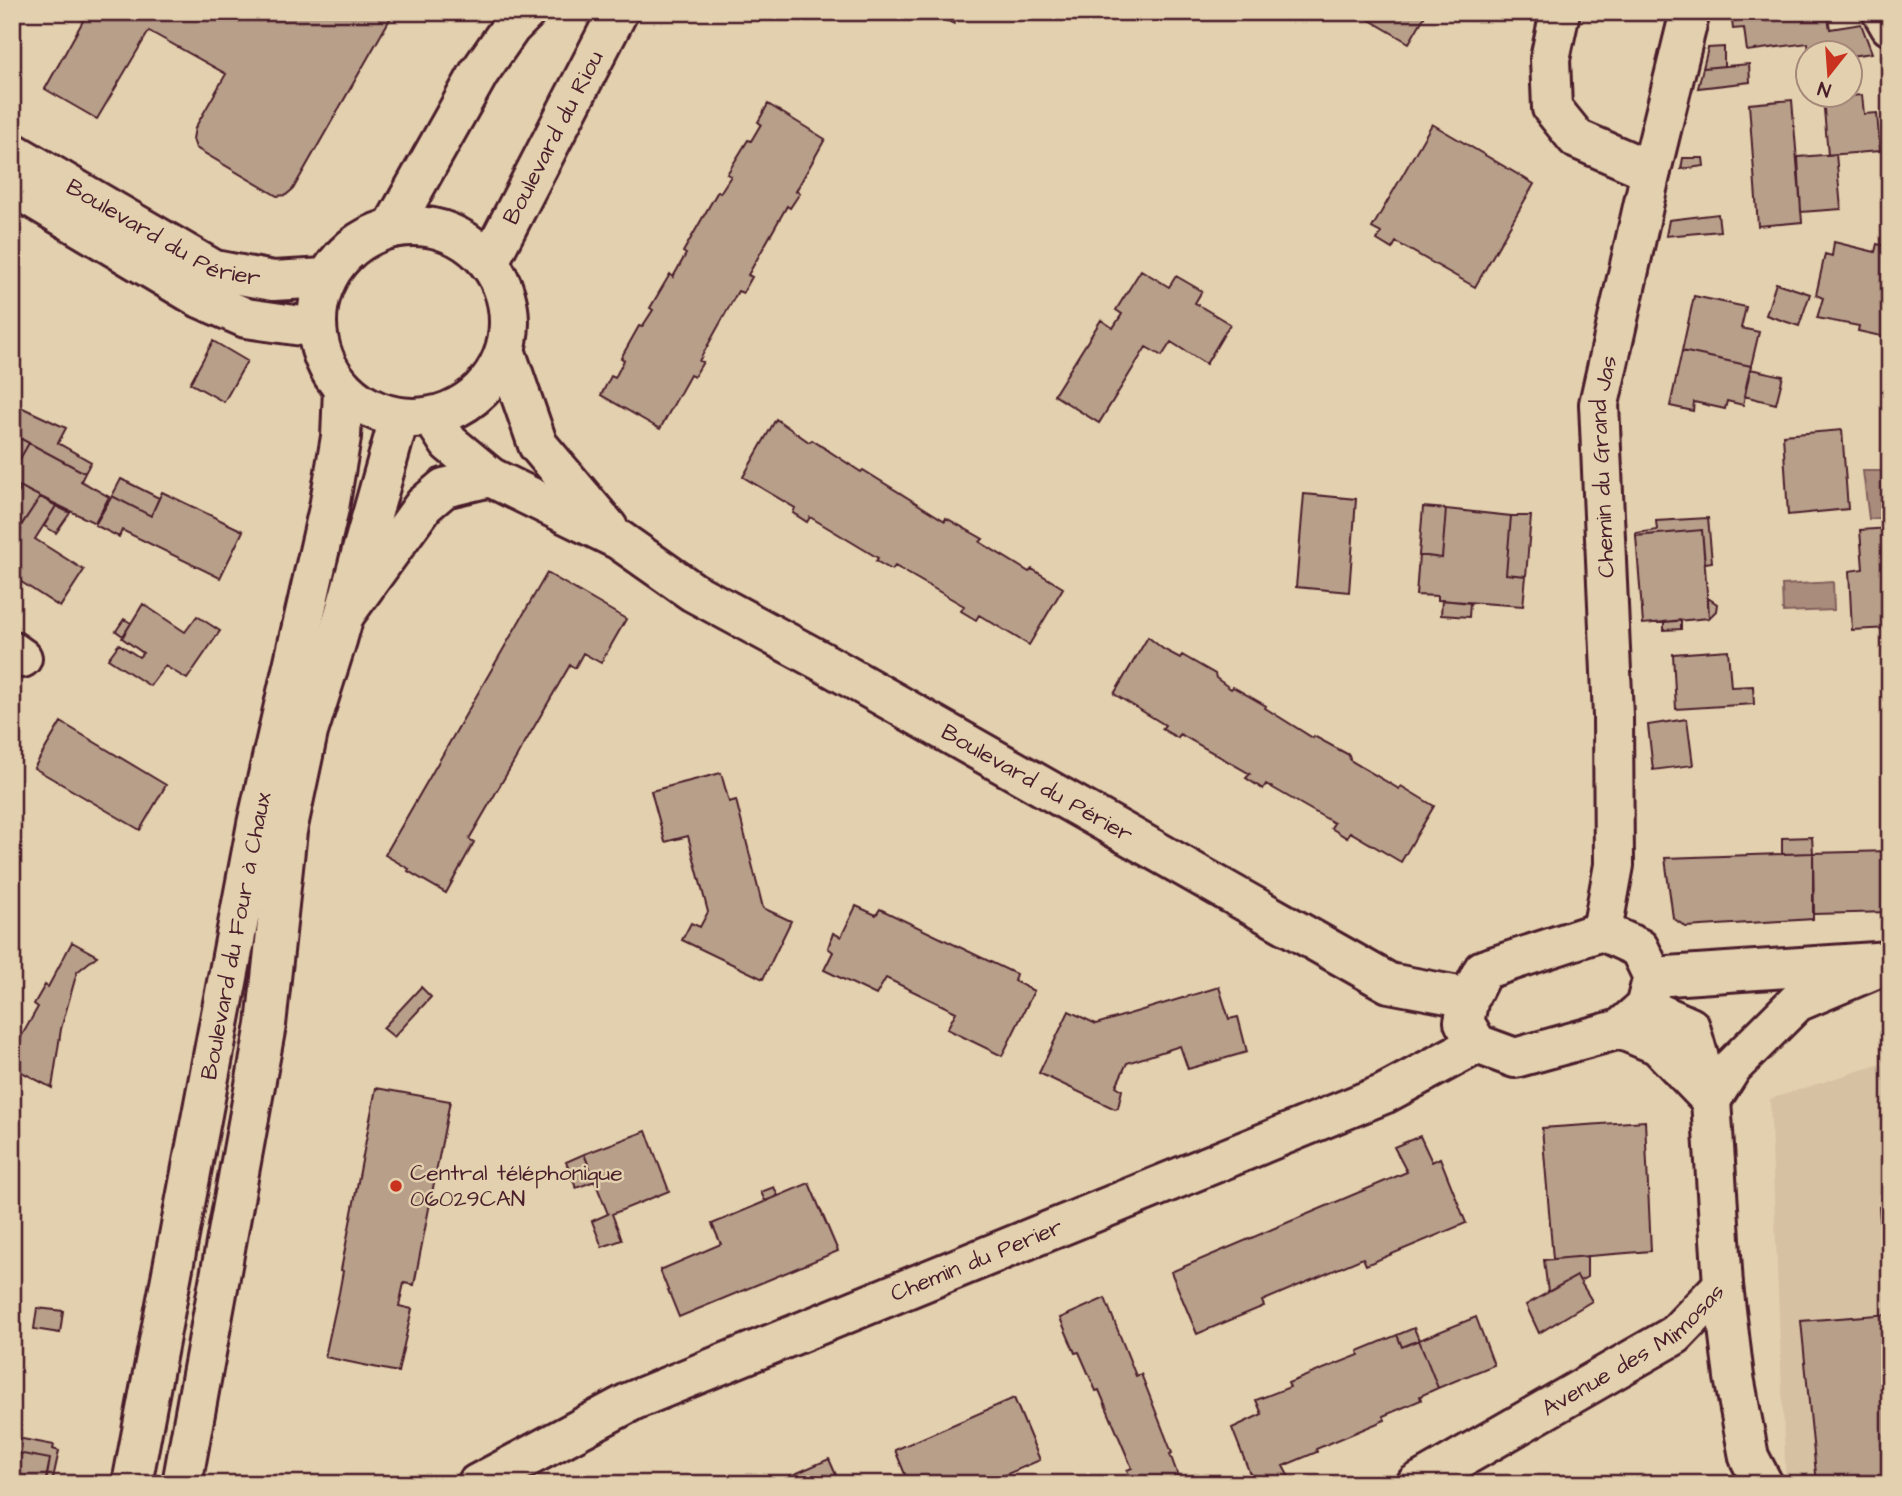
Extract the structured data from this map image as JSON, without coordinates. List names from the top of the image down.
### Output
{
  "streets": {
    "street": [
      "Boulevard du Riou",
      "Boulevard du Périer",
      "Chemin du Grand Jas",
      "Boulevard du Four à Chaux",
      "Chemin du Perier",
      "Avenue des Mimosas"
    ]
  },
  "crossings": [
    ["Boulevard du Riou", "Boulevard du Périer"],
    ["Boulevard du Riou", "Boulevard du Four à Chaux"],
    ["Boulevard du Périer", "Boulevard du Four à Chaux"]
  ],
  "places": ["Central téléphonique 06029CAN"],
  "north": "bottom"
}
